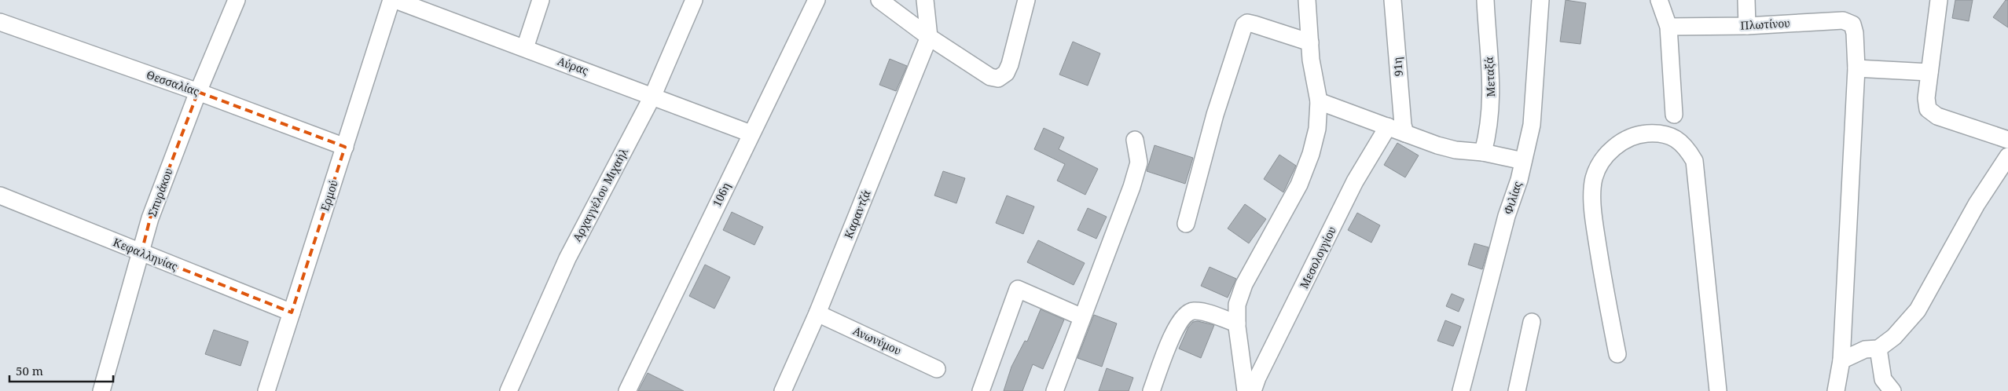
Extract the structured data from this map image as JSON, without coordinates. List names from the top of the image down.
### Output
{
  "streets": {
    "street": [
      "Πλωτίνου",
      "Αύρας",
      "91η",
      "Μεταξά",
      "Θεσσαλίας",
      "Σπυράκου",
      "Αρχαγγέλου Μιχαήλ",
      "106η",
      "Ερμού",
      "Φιλίας",
      "Καραντζά",
      "Κεφαλληνίας",
      "Μεσολογγίου",
      "Ανωνύμου"
    ]
  },
  "crossings": [
    ["Αύρας", "Αρχαγγέλου Μιχαήλ"],
    ["Αύρας", "106η"],
    ["Θεσσαλίας", "Σπυράκου"],
    ["Θεσσαλίας", "Ερμού"],
    ["Σπυράκου", "Κεφαλληνίας"],
    ["Ερμού", "Κεφαλληνίας"],
    ["Καραντζά", "Ανωνύμου"]
  ],
  "scale_bar": "50 m"
}
